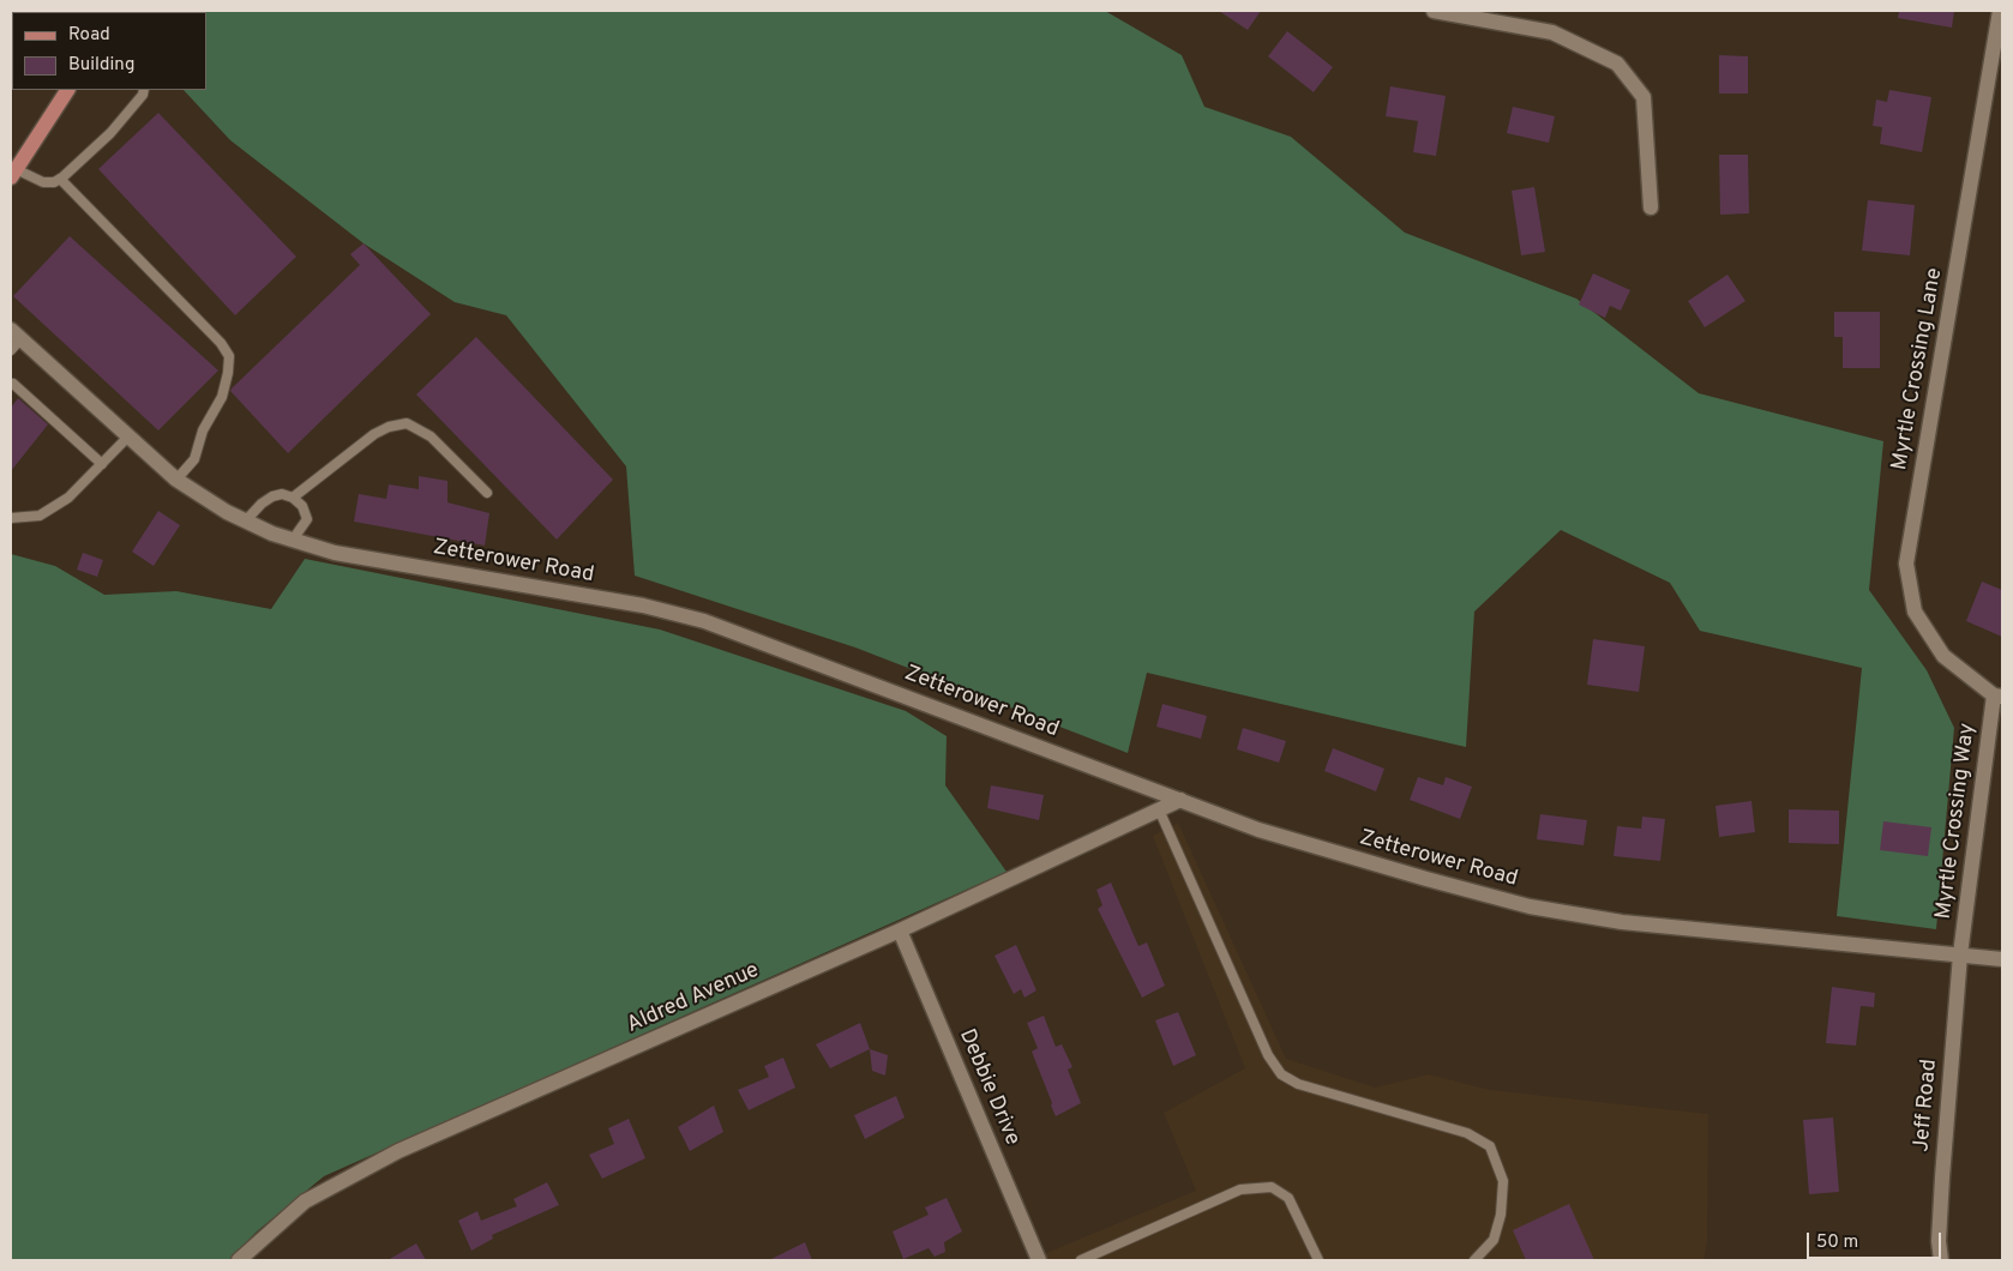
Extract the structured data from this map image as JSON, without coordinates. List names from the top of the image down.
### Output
{
  "streets": {
    "street": [
      "Myrtle Crossing Lane",
      "Zetterower Road",
      "Myrtle Crossing Way",
      "Aldred Avenue",
      "Debbie Drive",
      "Jeff Road"
    ]
  },
  "crossings": [
    ["Myrtle Crossing Lane", "Myrtle Crossing Way"],
    ["Zetterower Road", "Myrtle Crossing Way"],
    ["Zetterower Road", "Aldred Avenue"],
    ["Zetterower Road", "Jeff Road"],
    ["Myrtle Crossing Way", "Jeff Road"],
    ["Aldred Avenue", "Debbie Drive"]
  ],
  "legend": ["Road", "Building"],
  "scale_bar": "50 m"
}
